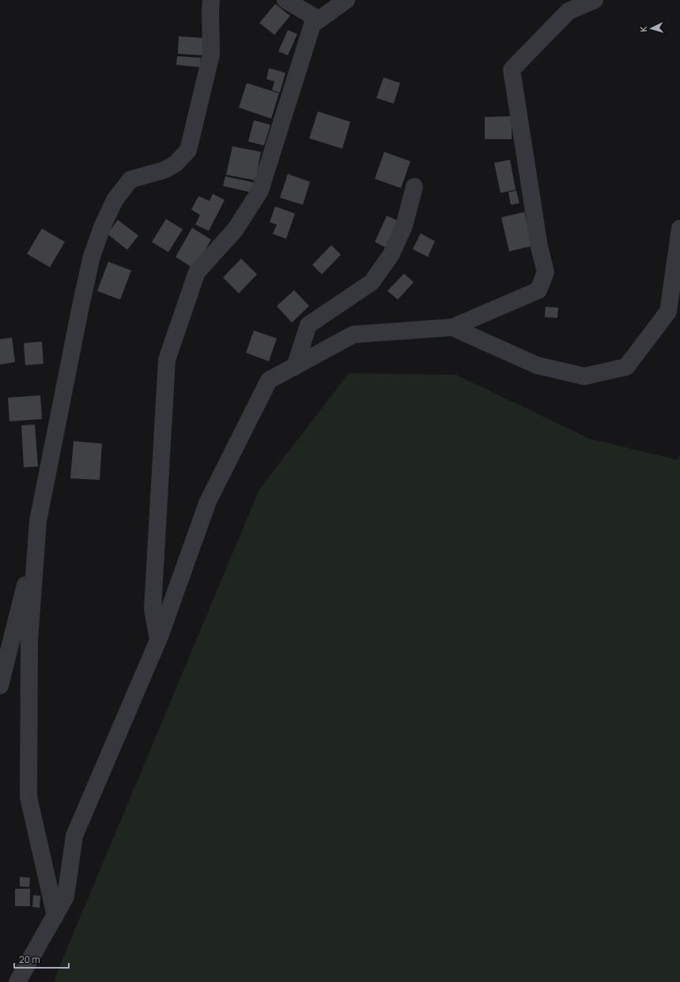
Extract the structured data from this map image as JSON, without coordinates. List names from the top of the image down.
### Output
{
  "scale_bar": "20 m",
  "north": "left"
}
